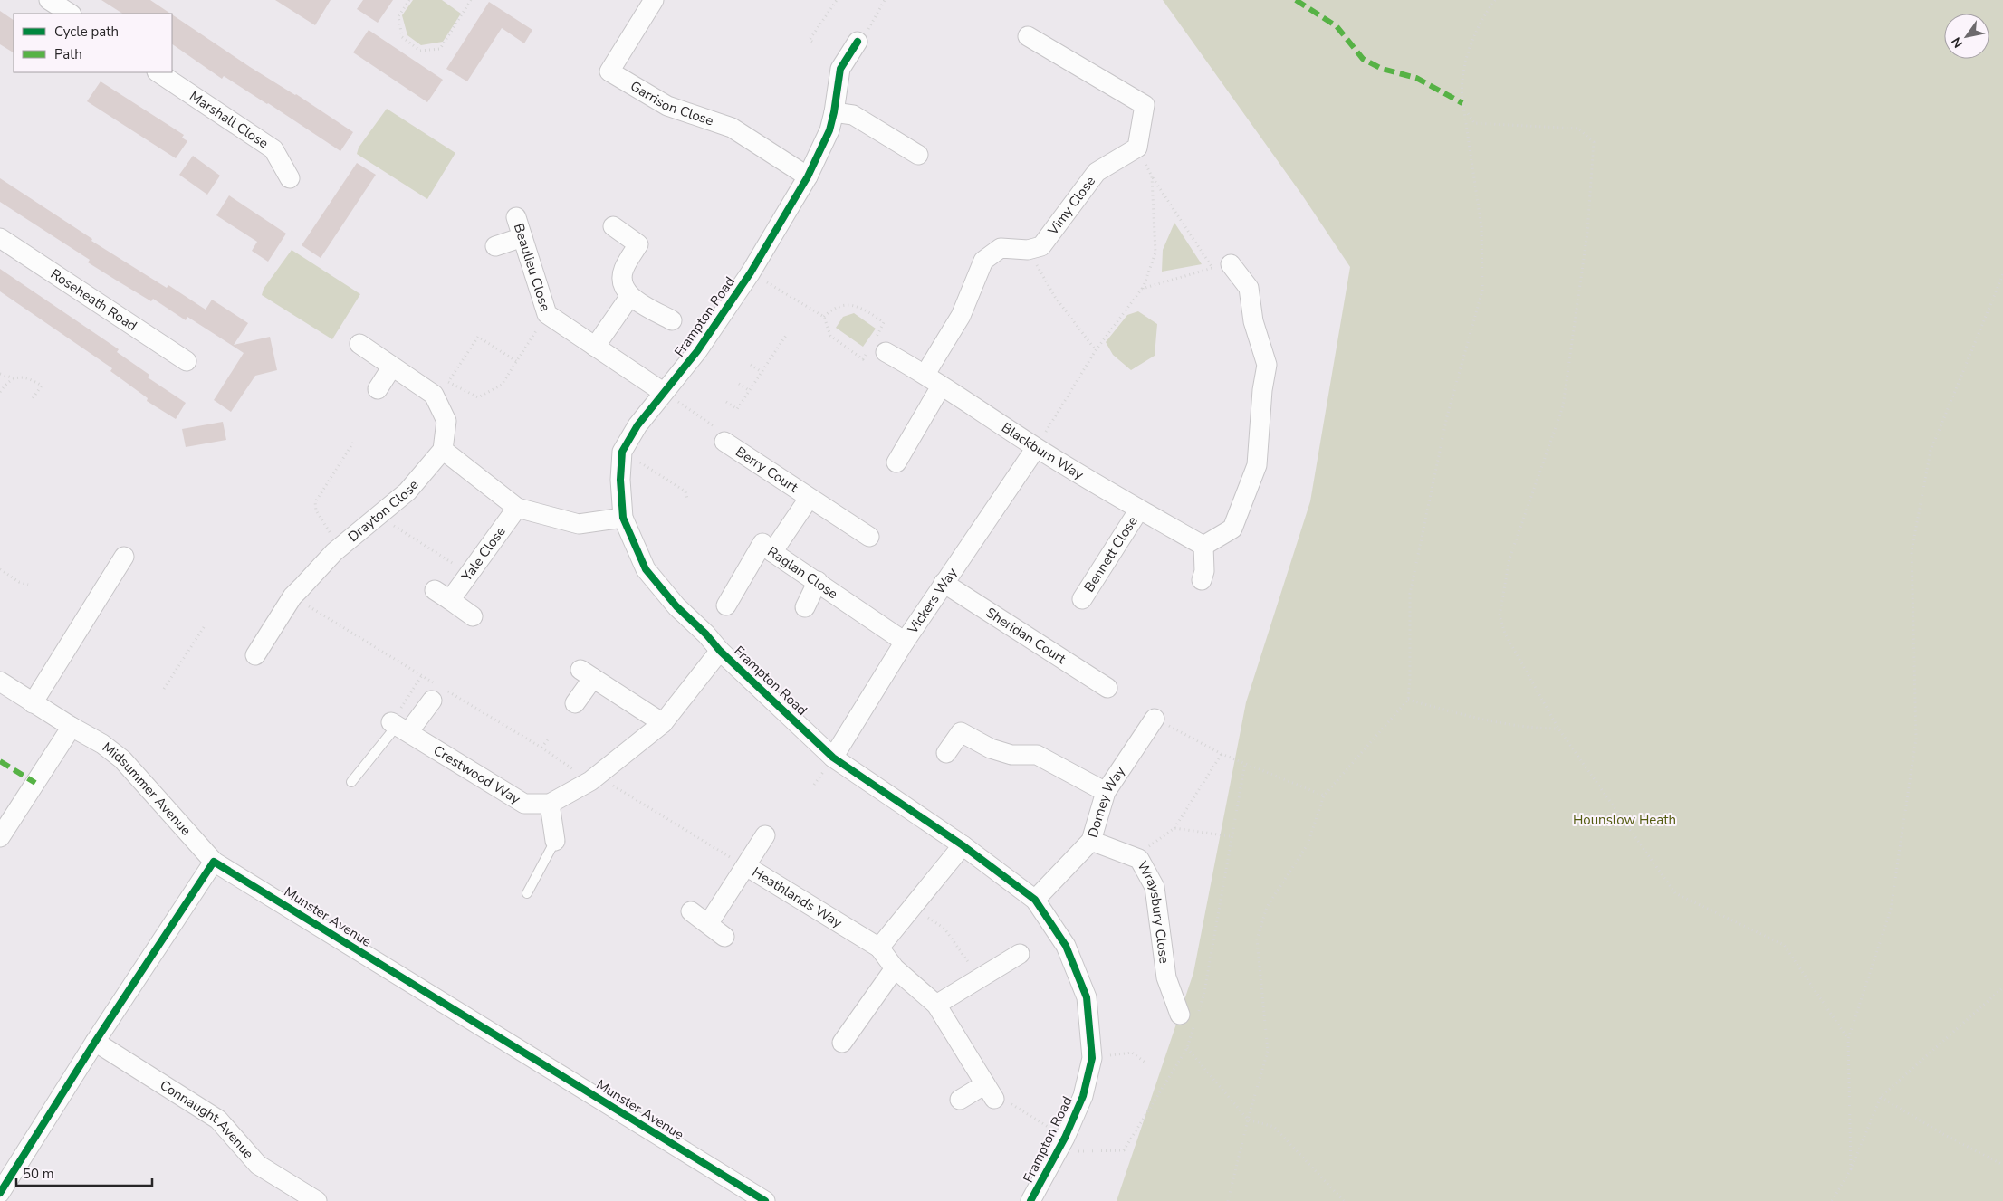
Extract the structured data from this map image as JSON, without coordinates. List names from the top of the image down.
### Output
{
  "streets": {
    "street": [
      "Garrison Close",
      "Marshall Close",
      "Vimy Close",
      "Beaulieu Close",
      "Roseheath Road",
      "Frampton Road",
      "Blackburn Way",
      "Berry Court",
      "Drayton Close",
      "Yale Close",
      "Bennett Close",
      "Raglan Close",
      "Vickers Way",
      "Sheridan Court",
      "Crestwood Way",
      "Midsummer Avenue",
      "Dorney Way",
      "Heathlands Way",
      "Wraysbury Close",
      "Munster Avenue",
      "Connaught Avenue"
    ]
  },
  "crossings": [
    ["Garrison Close", "Frampton Road"],
    ["Beaulieu Close", "Frampton Road"],
    ["Frampton Road", "Vickers Way"],
    ["Frampton Road", "Crestwood Way"],
    ["Frampton Road", "Dorney Way"],
    ["Blackburn Way", "Bennett Close"],
    ["Blackburn Way", "Vickers Way"],
    ["Berry Court", "Raglan Close"],
    ["Raglan Close", "Vickers Way"],
    ["Vickers Way", "Sheridan Court"],
    ["Midsummer Avenue", "Munster Avenue"],
    ["Dorney Way", "Wraysbury Close"]
  ],
  "parks": ["Hounslow Heath"],
  "legend": ["Cycle path", "Path"],
  "scale_bar": "50 m",
  "north": "bottom left"
}
